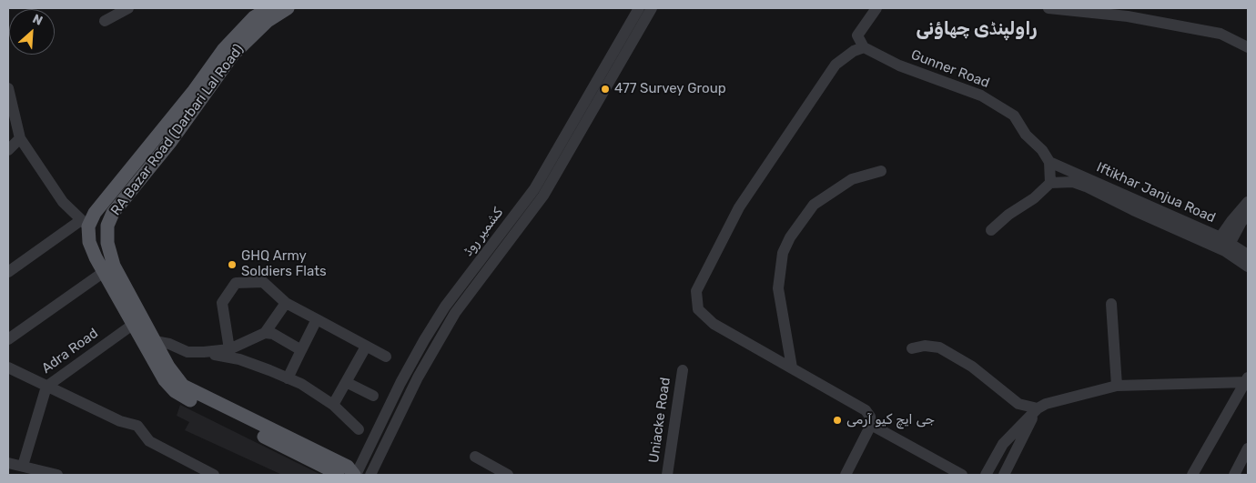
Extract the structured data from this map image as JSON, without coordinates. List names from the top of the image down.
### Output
{
  "streets": {
    "main road": ["RA Bazar Road (Darbari Lal Road)"],
    "street": [
      "Gunner Road",
      "Iftikhar Janjua Road",
      "کشمیر روڈ",
      "Adra Road",
      "Uniacke Road"
    ]
  },
  "crossings": [
    ["Gunner Road", "Iftikhar Janjua Road"],
    ["RA Bazar Road (Darbari Lal Road)", "کشمیر روڈ"]
  ],
  "districts": ["راولپنڈی چھاؤنی"],
  "places": ["477 Survey Group", "GHQ Army Soldiers Flats", "جی ایچ کیو آرمی"],
  "north": "top right"
}
